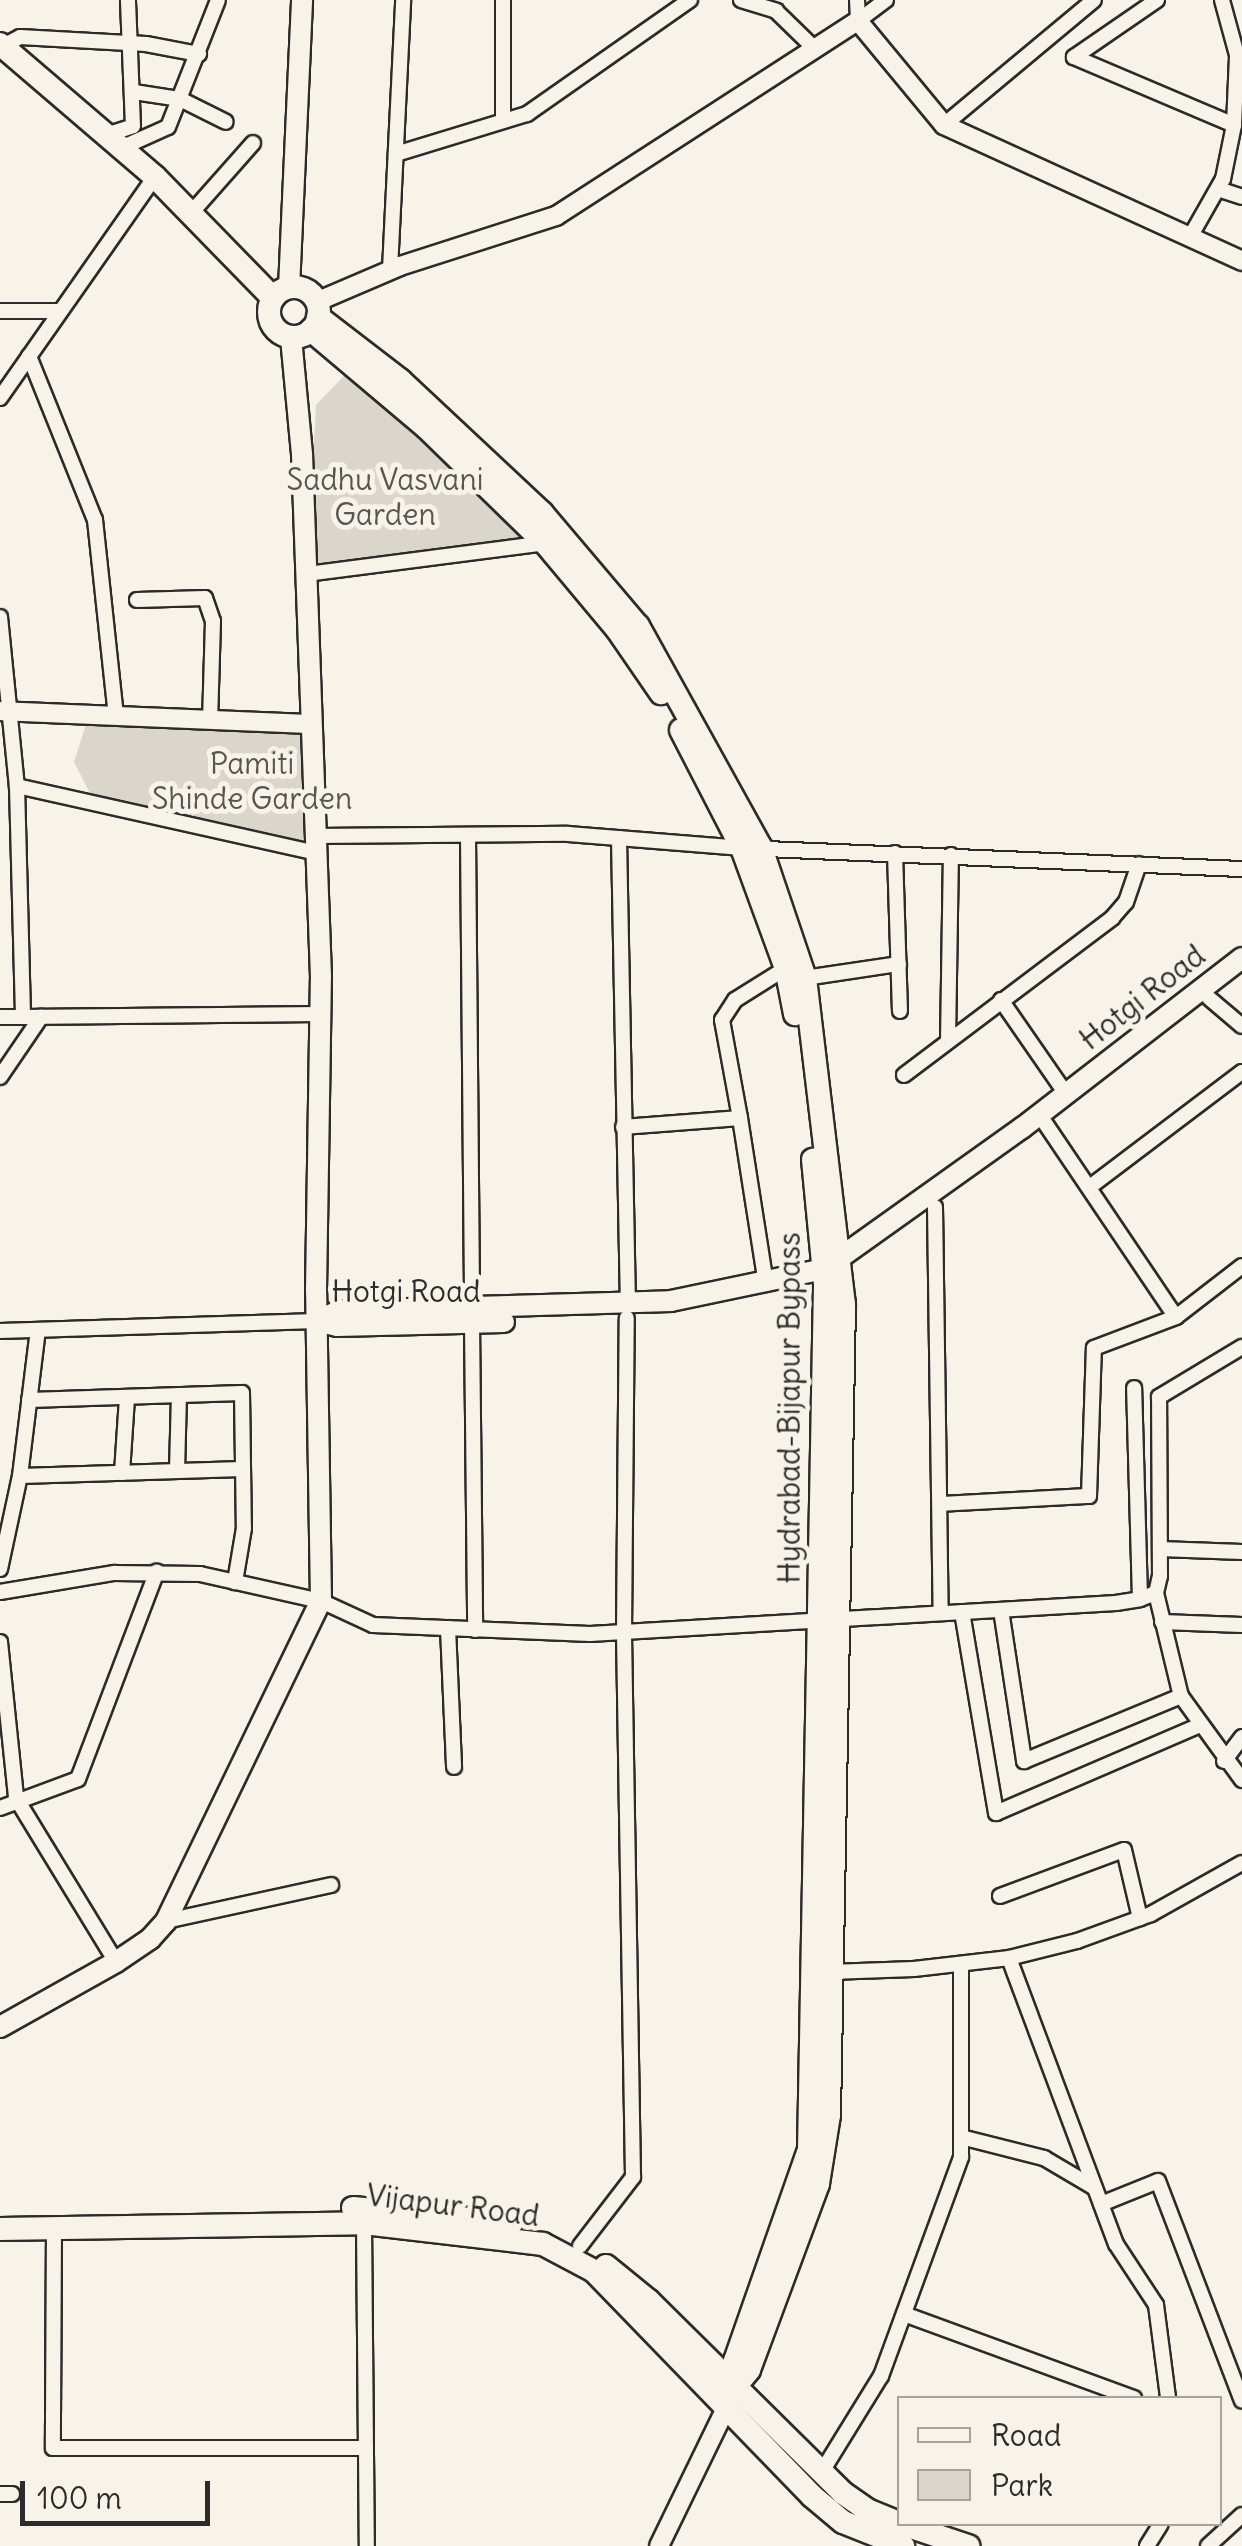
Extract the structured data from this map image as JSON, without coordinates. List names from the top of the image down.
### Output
{
  "streets": {
    "main road": ["Hotgi Road", "Hydrabad-Bijapur Bypass", "Vijapur Road"]
  },
  "crossings": [
    ["Hotgi Road", "Hydrabad-Bijapur Bypass"],
    ["Hydrabad-Bijapur Bypass", "Vijapur Road"]
  ],
  "parks": ["Sadhu Vasvani Garden", "Pamiti Shinde Garden"],
  "legend": ["Road", "Park"],
  "scale_bar": "100 m"
}
